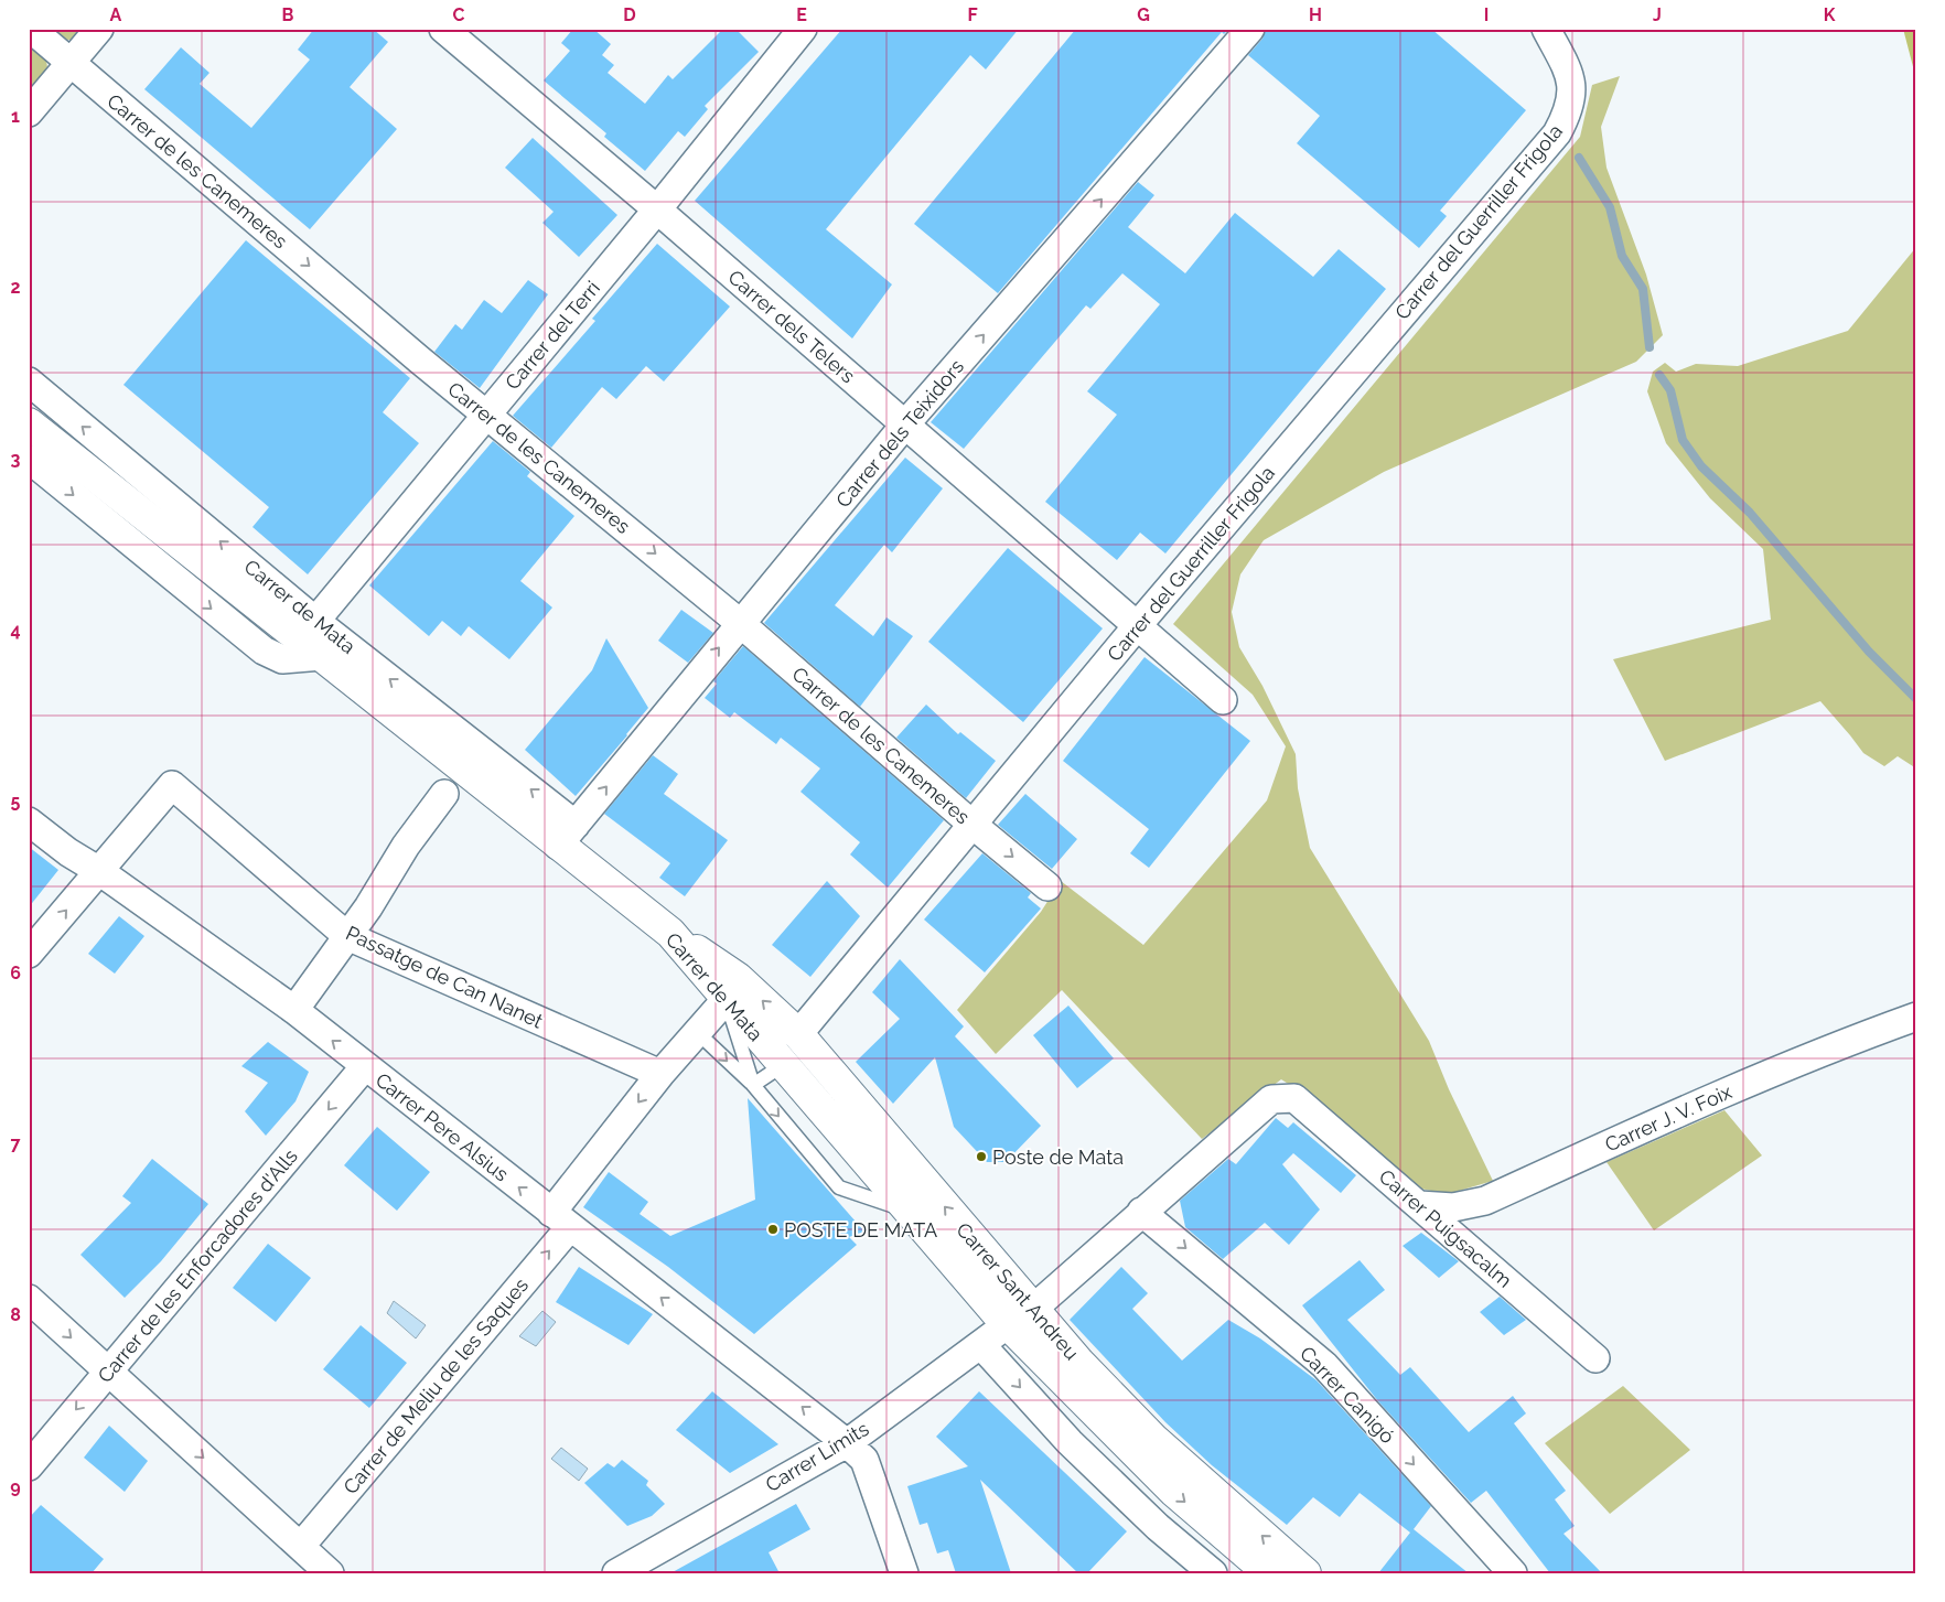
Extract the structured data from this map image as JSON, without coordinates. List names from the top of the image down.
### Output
{
  "streets": {
    "main road": ["Carrer de Mata", "Carrer Sant Andreu"],
    "street": [
      "Carrer de les Canemeres",
      "Carrer del Guerriller Frigola",
      "Carrer dels Telers",
      "Carrer del Terri",
      "Carrer dels Teixidors",
      "Passatge de Can Nanet",
      "Carrer J. V. Foix",
      "Carrer Pere Alsius",
      "Carrer Puigsacalm",
      "Carrer de les Enforcadores d'Alls",
      "Carrer de Meliu de les Saques",
      "Carrer Canigó",
      "Carrer Límits"
    ]
  },
  "crossings": [
    ["Carrer de les Canemeres", "Carrer del Guerriller Frigola"],
    ["Carrer de les Canemeres", "Carrer del Terri"],
    ["Carrer de les Canemeres", "Carrer dels Teixidors"],
    ["Carrer del Guerriller Frigola", "Carrer dels Telers"],
    ["Carrer del Guerriller Frigola", "Carrer Sant Andreu"],
    ["Carrer dels Telers", "Carrer del Terri"],
    ["Carrer dels Telers", "Carrer dels Teixidors"],
    ["Carrer del Terri", "Carrer de Mata"],
    ["Carrer dels Teixidors", "Carrer de Mata"],
    ["Carrer de Mata", "Carrer Sant Andreu"],
    ["Carrer de Mata", "Carrer de Meliu de les Saques"],
    ["Carrer de Mata", "Carrer Límits"],
    ["Passatge de Can Nanet", "Carrer Pere Alsius"],
    ["Passatge de Can Nanet", "Carrer de Meliu de les Saques"],
    ["Carrer J. V. Foix", "Carrer Puigsacalm"],
    ["Carrer Pere Alsius", "Carrer de les Enforcadores d'Alls"],
    ["Carrer Pere Alsius", "Carrer de Meliu de les Saques"],
    ["Carrer Pere Alsius", "Carrer Límits"],
    ["Carrer Puigsacalm", "Carrer Canigó"],
    ["Carrer Sant Andreu", "Carrer Límits"]
  ],
  "one_way": [
    "Carrer de les Canemeres",
    "Carrer dels Teixidors",
    "Carrer Pere Alsius",
    "Carrer de les Enforcadores d'Alls"
  ],
  "places": ["Poste de Mata", "POSTE DE MATA"],
  "grid": {
    "columns": [
      "A",
      "B",
      "C",
      "D",
      "E",
      "F",
      "G",
      "H",
      "I",
      "J",
      "K"
    ],
    "rows": [
      "1",
      "2",
      "3",
      "4",
      "5",
      "6",
      "7",
      "8",
      "9"
    ]
  }
}
